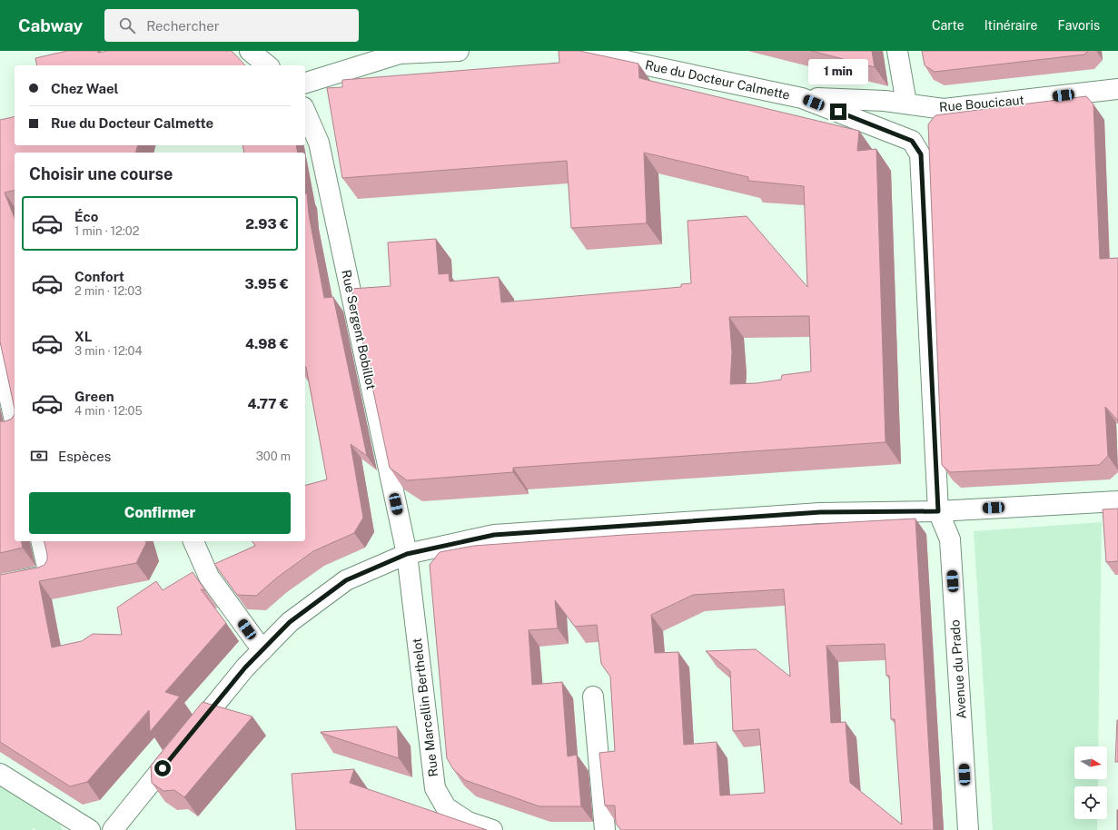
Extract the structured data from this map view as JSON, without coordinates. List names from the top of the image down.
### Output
{
  "streets": {
    "street": [
      "Rue du Docteur Calmette",
      "Rue Boucicaut",
      "Rue Sergent Bobillot",
      "Avenue du Prado",
      "Rue Marcellin Berthelot"
    ]
  },
  "crossings": [
    ["Rue du Docteur Calmette", "Rue Boucicaut"],
    ["Rue du Docteur Calmette", "Avenue du Prado"],
    ["Rue Sergent Bobillot", "Rue Marcellin Berthelot"]
  ],
  "north": "right",
  "page": {
    "header": "Cabway",
    "search": "Rechercher",
    "nav": ["Carte", "Itinéraire", "Favoris"],
    "bubble": "1 min",
    "banner": ["Chez Wael", "Rue du Docteur Calmette"],
    "heading": "Choisir une course",
    "list": [
      {
        "name": "Éco",
        "note": "1 min · 12:02",
        "value": "2.93 €"
      },
      {
        "name": "Confort",
        "note": "2 min · 12:03",
        "value": "3.95 €"
      },
      {
        "name": "XL",
        "note": "3 min · 12:04",
        "value": "4.98 €"
      },
      {
        "name": "Green",
        "note": "4 min · 12:05",
        "value": "4.77 €"
      }
    ],
    "pay": ["Espèces", "300 m"],
    "buttons": "Confirmer"
  }
}
